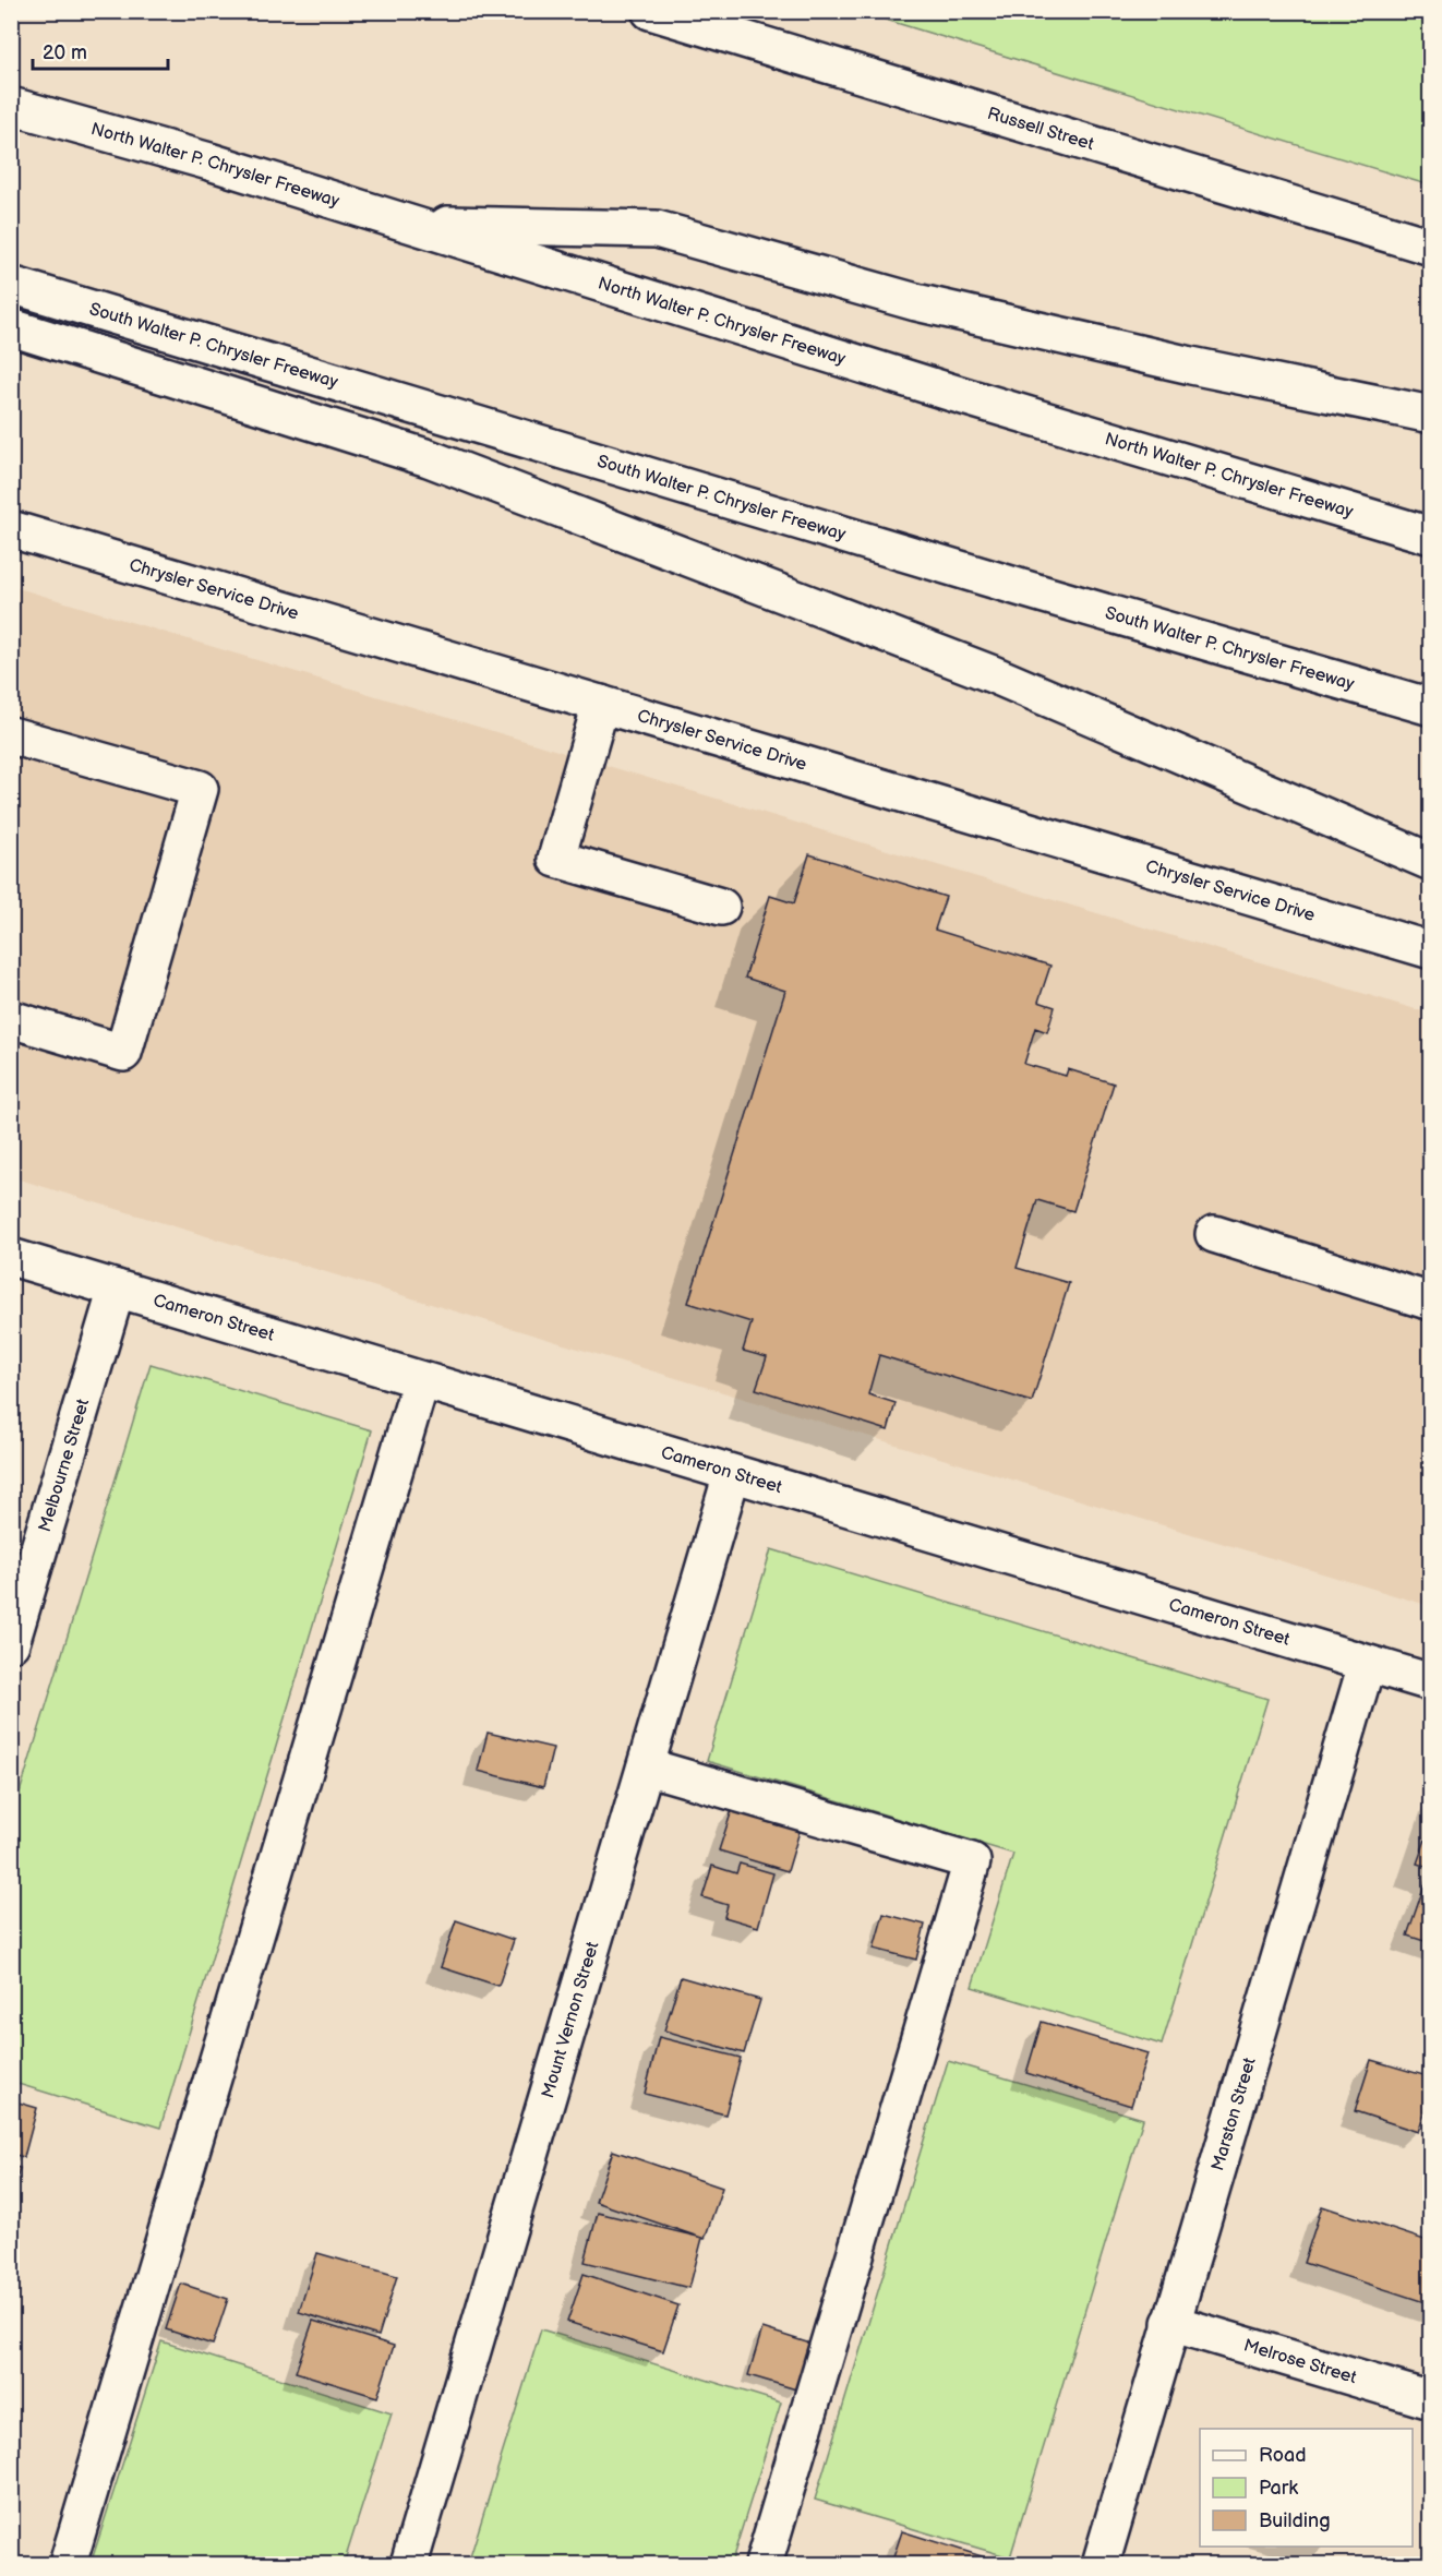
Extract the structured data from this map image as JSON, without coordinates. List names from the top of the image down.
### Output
{
  "streets": {
    "main road": [
      "Russell Street",
      "North Walter P. Chrysler Freeway",
      "South Walter P. Chrysler Freeway",
      "Chrysler Service Drive",
      "Cameron Street",
      "Melbourne Street",
      "Mount Vernon Street",
      "Marston Street",
      "Melrose Street"
    ]
  },
  "crossings": [
    ["Cameron Street", "Melbourne Street"],
    ["Cameron Street", "Mount Vernon Street"],
    ["Cameron Street", "Marston Street"],
    ["Marston Street", "Melrose Street"]
  ],
  "legend": ["Road", "Park", "Building"],
  "scale_bar": "20 m"
}
